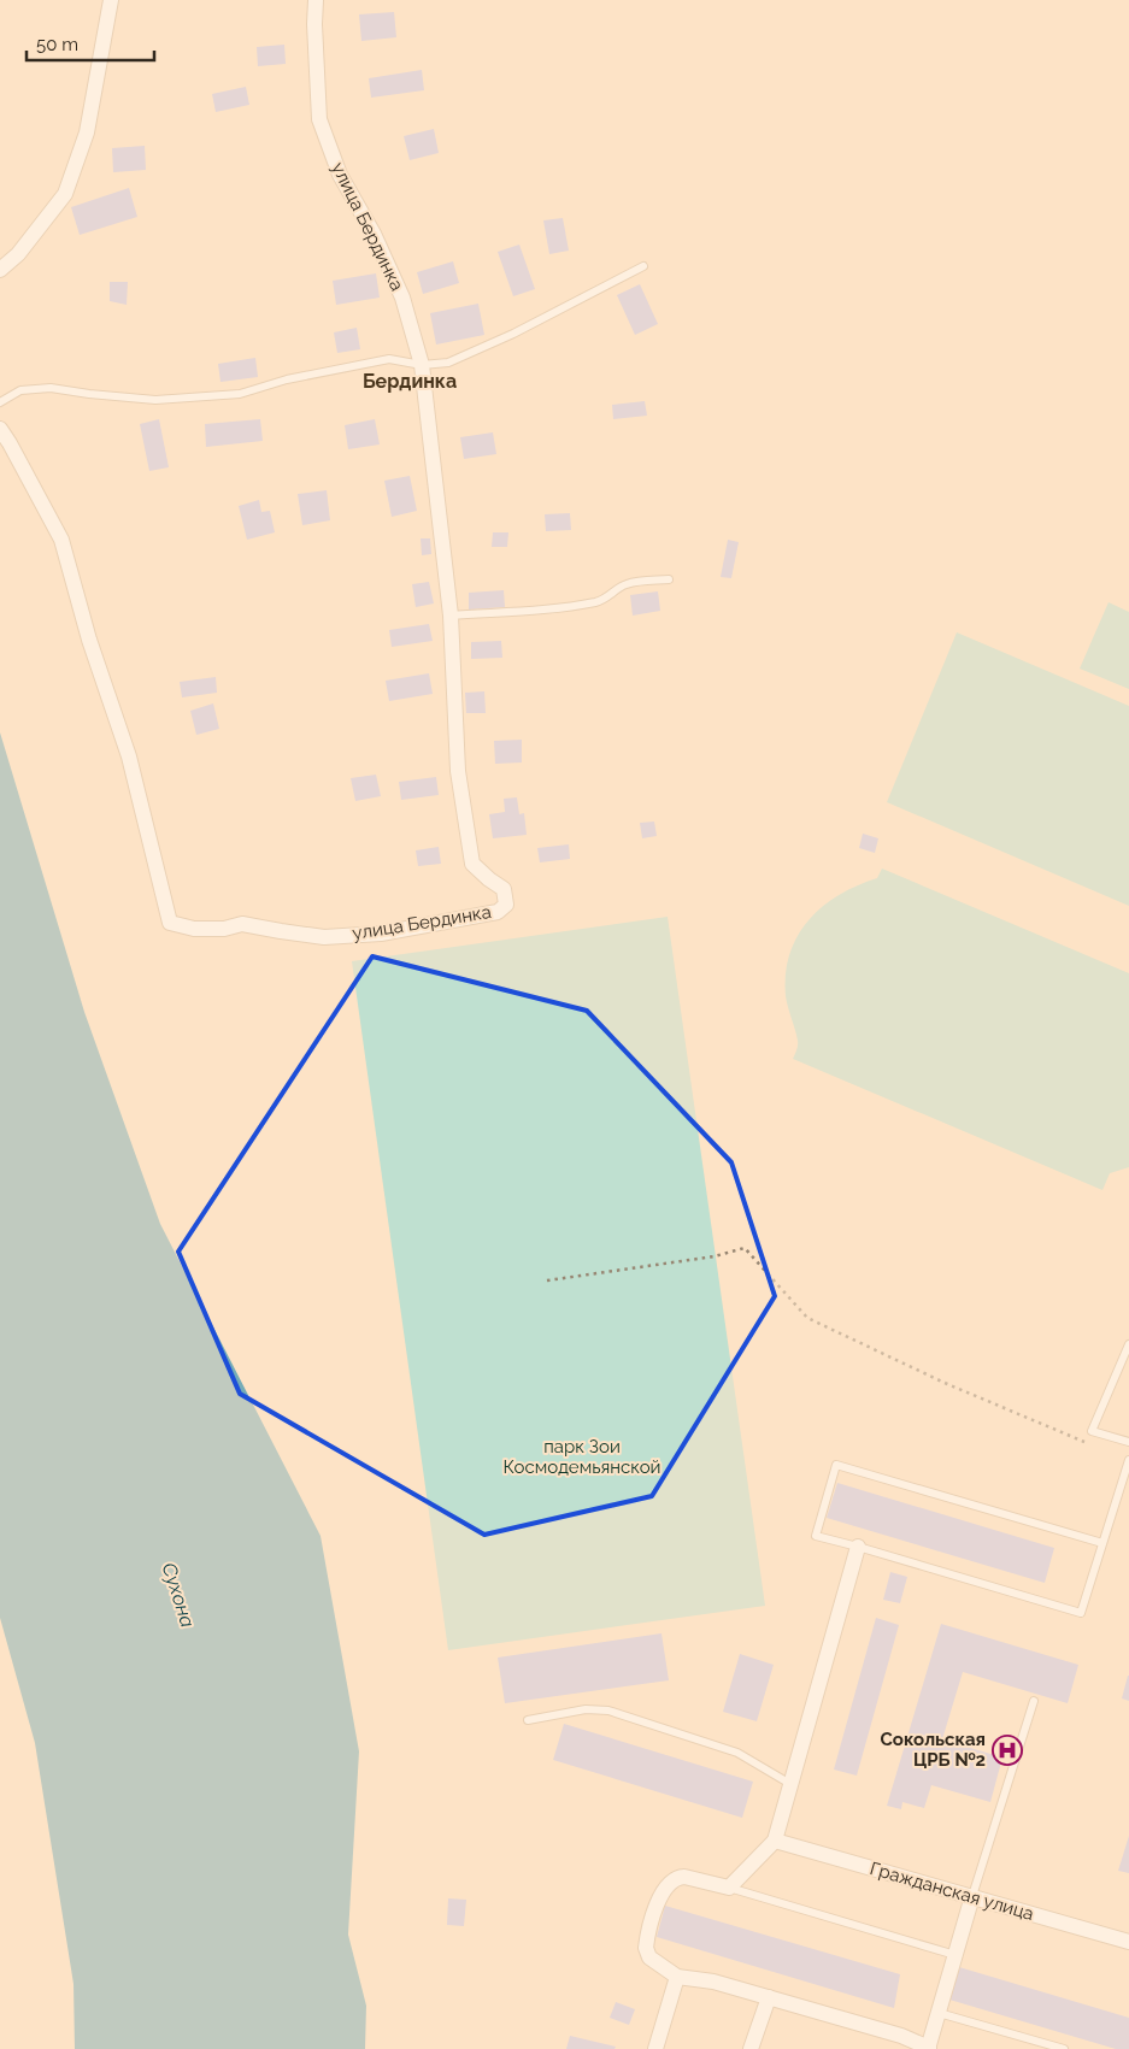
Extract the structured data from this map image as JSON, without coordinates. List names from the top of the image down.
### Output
{
  "streets": {
    "street": ["улица Бердинка", "Гражданская улица"]
  },
  "districts": ["Бердинка"],
  "water": ["Сухона"],
  "parks": ["парк Зои Космодемьянской"],
  "places": {
    "hospital": ["Сокольская ЦРБ №2"]
  },
  "scale_bar": "50 m"
}
